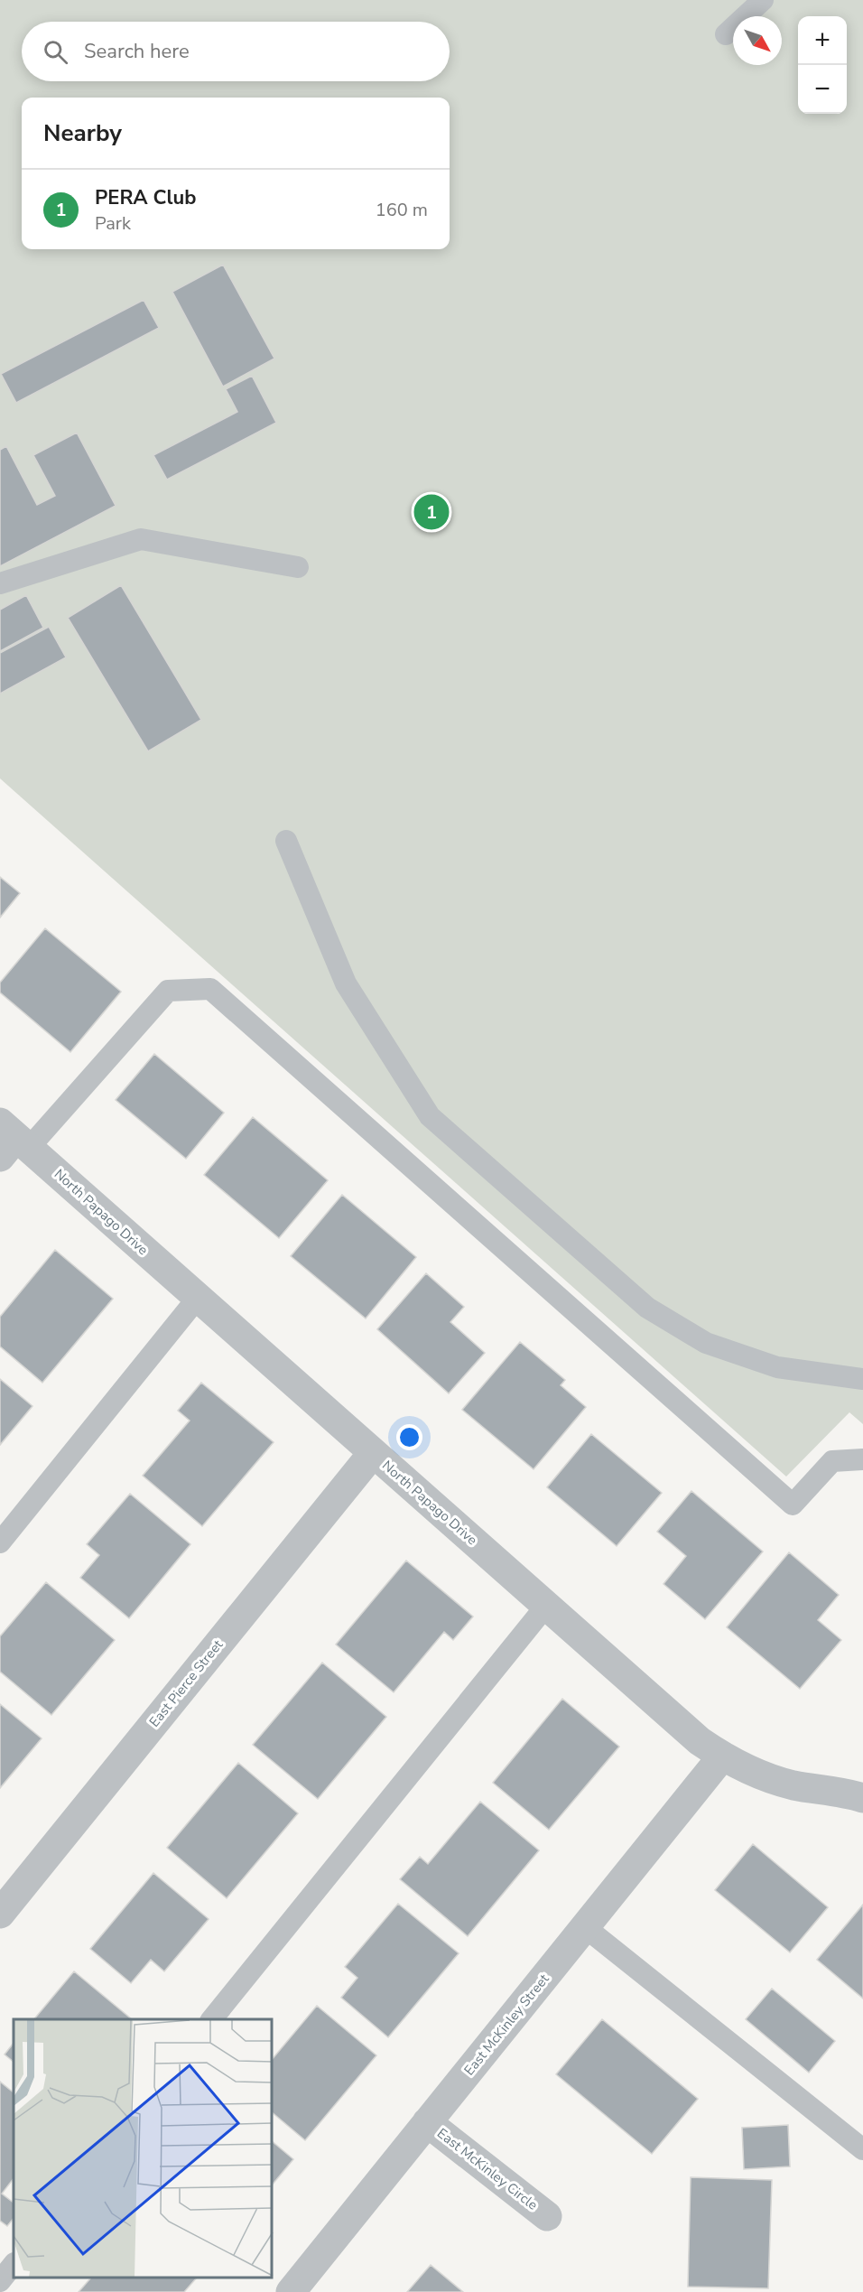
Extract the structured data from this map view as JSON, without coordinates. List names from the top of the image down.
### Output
{
  "streets": {
    "street": [
      "North Papago Drive",
      "East Pierce Street",
      "East McKinley Street",
      "East McKinley Circle"
    ]
  },
  "crossings": [
    ["North Papago Drive", "East Pierce Street"],
    ["North Papago Drive", "East McKinley Street"],
    ["East McKinley Street", "East McKinley Circle"]
  ],
  "north": "bottom right",
  "page": {
    "map_buttons": ["+", "−"],
    "search": "Search here",
    "heading": "Nearby",
    "list": [
      {
        "mark": "1",
        "name": "PERA Club",
        "note": "Park",
        "value": "160 m"
      }
    ],
    "pins": "1"
  }
}
